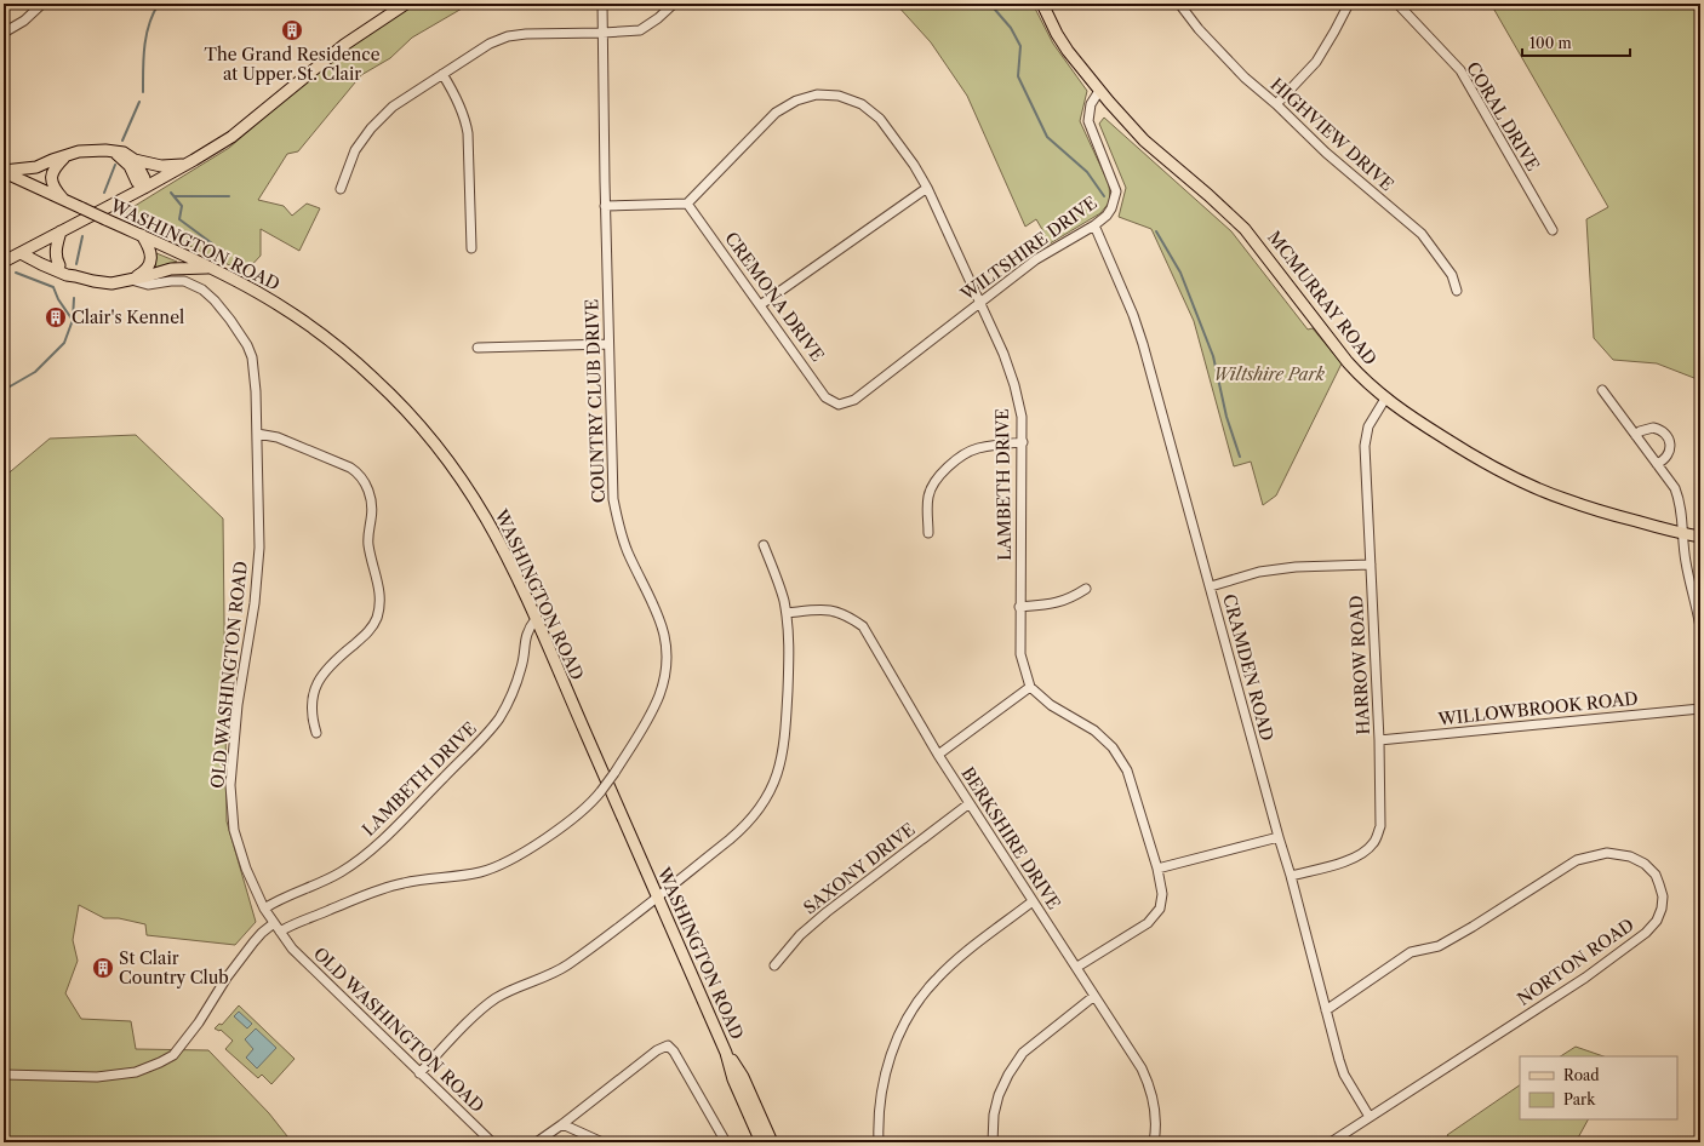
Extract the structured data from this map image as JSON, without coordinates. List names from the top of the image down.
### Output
{
  "streets": {
    "main road": ["WASHINGTON ROAD", "MCMURRAY ROAD"],
    "street": [
      "CORAL DRIVE",
      "HIGHVIEW DRIVE",
      "WILTSHIRE DRIVE",
      "CREMONA DRIVE",
      "COUNTRY CLUB DRIVE",
      "LAMBETH DRIVE",
      "HARROW ROAD",
      "CRAMDEN ROAD",
      "OLD WASHINGTON ROAD",
      "WILLOWBROOK ROAD",
      "BERKSHIRE DRIVE",
      "SAXONY DRIVE",
      "NORTON ROAD"
    ]
  },
  "crossings": [
    ["WASHINGTON ROAD", "LAMBETH DRIVE"],
    ["WILTSHIRE DRIVE", "CREMONA DRIVE"],
    ["WILTSHIRE DRIVE", "MCMURRAY ROAD"],
    ["WILTSHIRE DRIVE", "LAMBETH DRIVE"],
    ["WILTSHIRE DRIVE", "CRAMDEN ROAD"],
    ["CREMONA DRIVE", "LAMBETH DRIVE"],
    ["MCMURRAY ROAD", "HARROW ROAD"],
    ["COUNTRY CLUB DRIVE", "OLD WASHINGTON ROAD"],
    ["LAMBETH DRIVE", "OLD WASHINGTON ROAD"],
    ["HARROW ROAD", "CRAMDEN ROAD"],
    ["HARROW ROAD", "WILLOWBROOK ROAD"],
    ["CRAMDEN ROAD", "NORTON ROAD"],
    ["BERKSHIRE DRIVE", "SAXONY DRIVE"]
  ],
  "parks": ["Wiltshire Park"],
  "places": {
    "building": ["The Grand Residence at Upper St. Clair", "Clair's Kennel", "St Clair Country Club"]
  },
  "legend": ["Road", "Park"],
  "scale_bar": "100 m"
}
